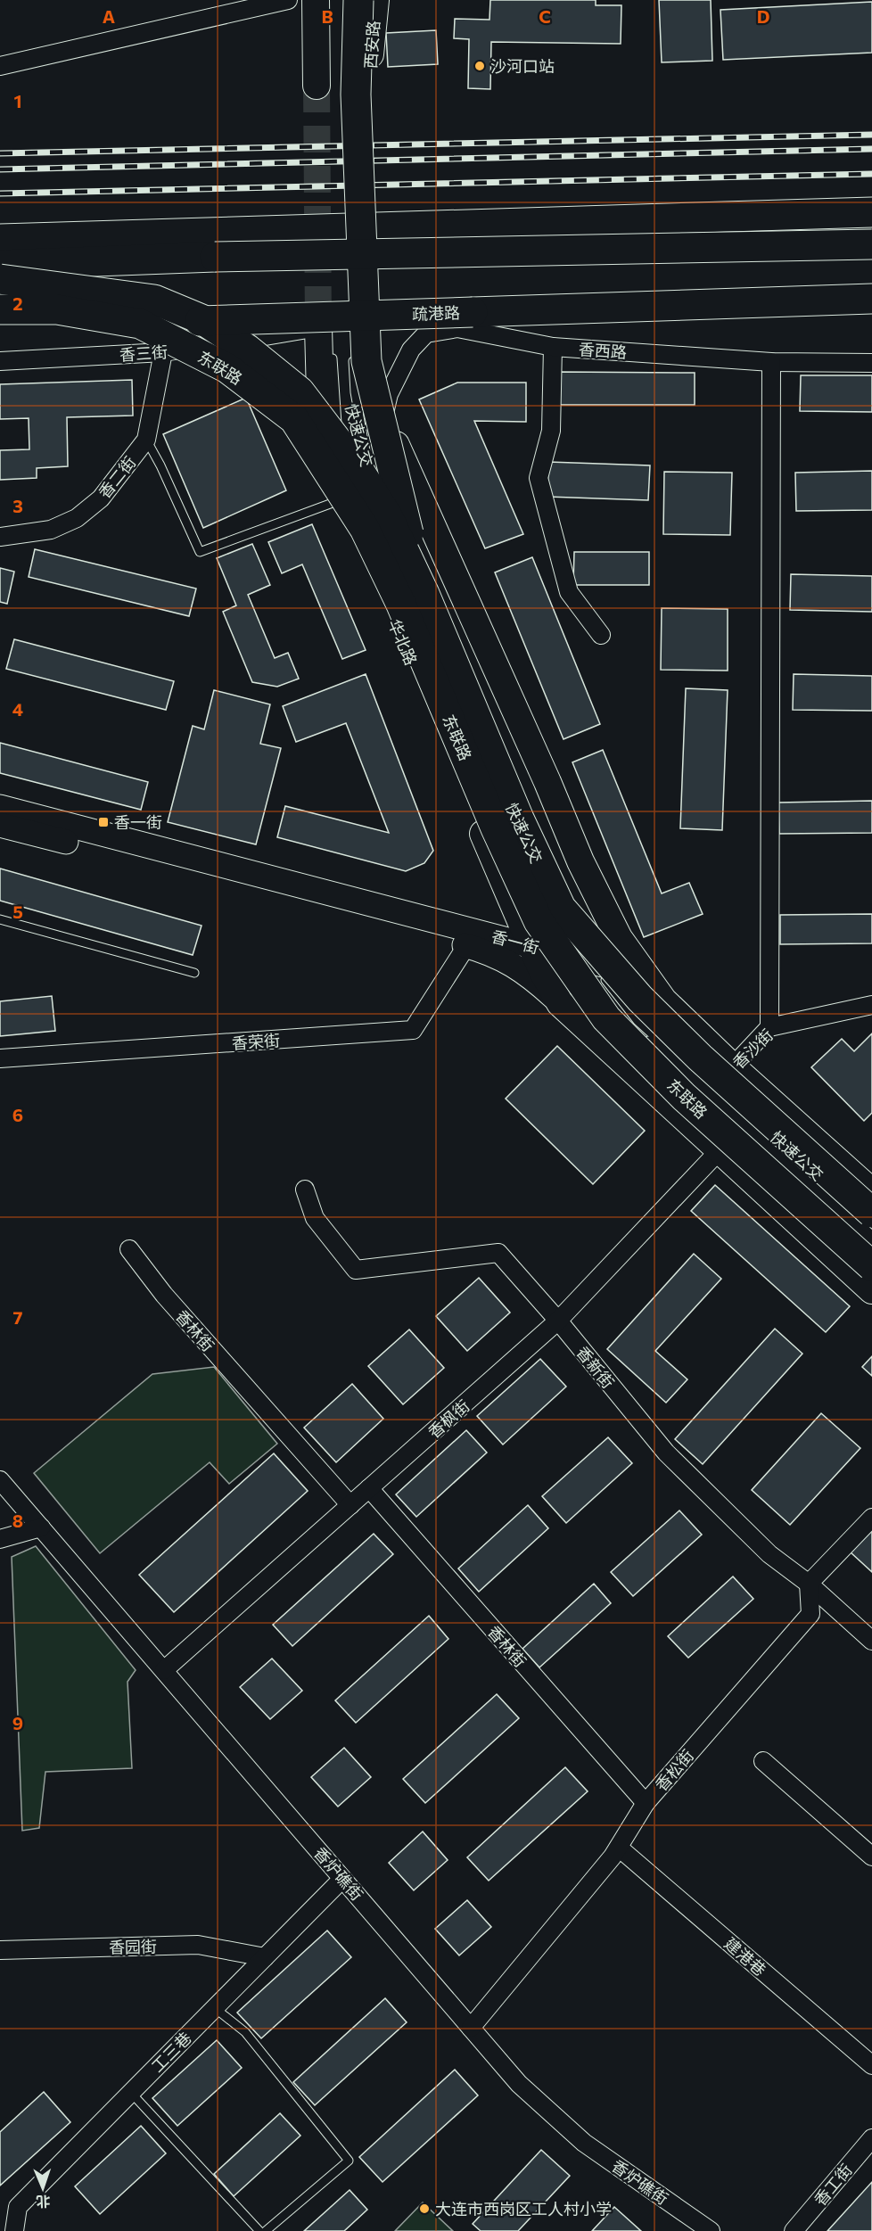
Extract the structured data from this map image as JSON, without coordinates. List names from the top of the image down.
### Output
{
  "streets": {
    "highway": ["疏港路", "东联路"],
    "main road": ["西安路", "华北路"],
    "street": [
      "香西路",
      "香三街",
      "香二街",
      "香一街",
      "香荣街",
      "香沙街",
      "香林街",
      "香新街",
      "香枫街",
      "香松街",
      "香炉礁街",
      "香园街",
      "建港巷",
      "工三巷",
      "香工街"
    ],
    "lane": ["快速公交"]
  },
  "crossings": [
    ["香三街", "香二街"],
    ["香三街", "华北路"],
    ["快速公交", "香一街"],
    ["快速公交", "香沙街"],
    ["华北路", "香一街"],
    ["华北路", "香沙街"],
    ["华北路", "香枫街"],
    ["香一街", "香荣街"],
    ["香林街", "香枫街"],
    ["香林街", "香松街"],
    ["香新街", "香枫街"],
    ["香新街", "香松街"],
    ["香枫街", "香炉礁街"],
    ["香松街", "香炉礁街"],
    ["香松街", "建港巷"],
    ["香炉礁街", "工三巷"],
    ["香园街", "工三巷"]
  ],
  "places": {
    "other": ["沙河口站", "大连市西岗区工人村小学"],
    "transit": ["香一街"]
  },
  "north": "bottom",
  "grid": {
    "columns": [
      "A",
      "B",
      "C",
      "D"
    ],
    "rows": [
      "1",
      "2",
      "3",
      "4",
      "5",
      "6",
      "7",
      "8",
      "9"
    ]
  }
}
